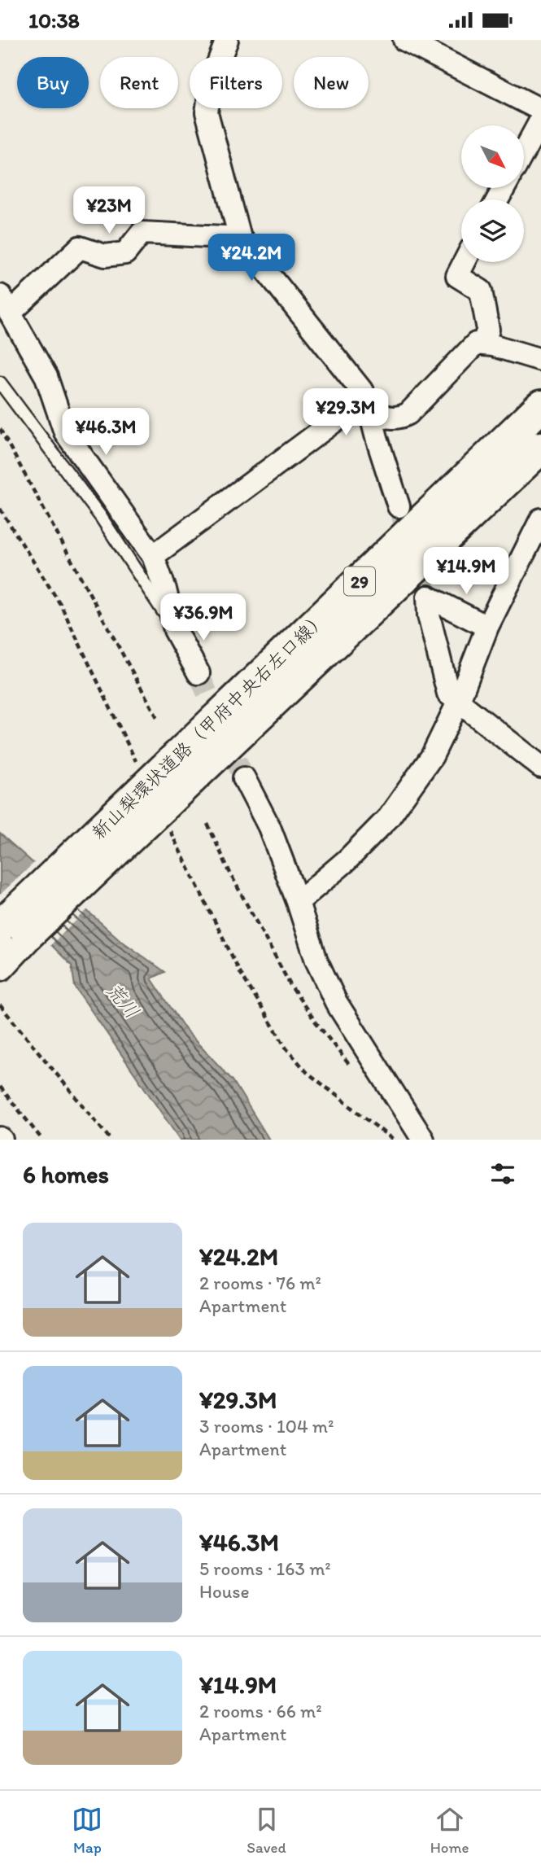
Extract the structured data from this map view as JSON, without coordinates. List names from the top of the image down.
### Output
{
  "streets": {
    "main road": ["29", "新山梨環状道路（甲府中央右左口線）"]
  },
  "water": ["荒川"],
  "north": "bottom right",
  "page": {
    "status": "10:38",
    "chip": [
      "Buy",
      "Rent",
      "Filters",
      "New"
    ],
    "price": [
      "¥23M",
      "¥24.2M",
      "¥29.3M",
      "¥46.3M",
      "¥14.9M",
      "¥36.9M"
    ],
    "heading": "6 homes",
    "list": [
      {
        "name": "¥24.2M",
        "note": "2 rooms · 76 m² · Apartment"
      },
      {
        "name": "¥29.3M",
        "note": "3 rooms · 104 m² · Apartment"
      },
      {
        "name": "¥46.3M",
        "note": "5 rooms · 163 m² · House"
      },
      {
        "name": "¥14.9M",
        "note": "2 rooms · 66 m² · Apartment"
      }
    ],
    "tabs": ["Map", "Saved", "Home"]
  }
}
